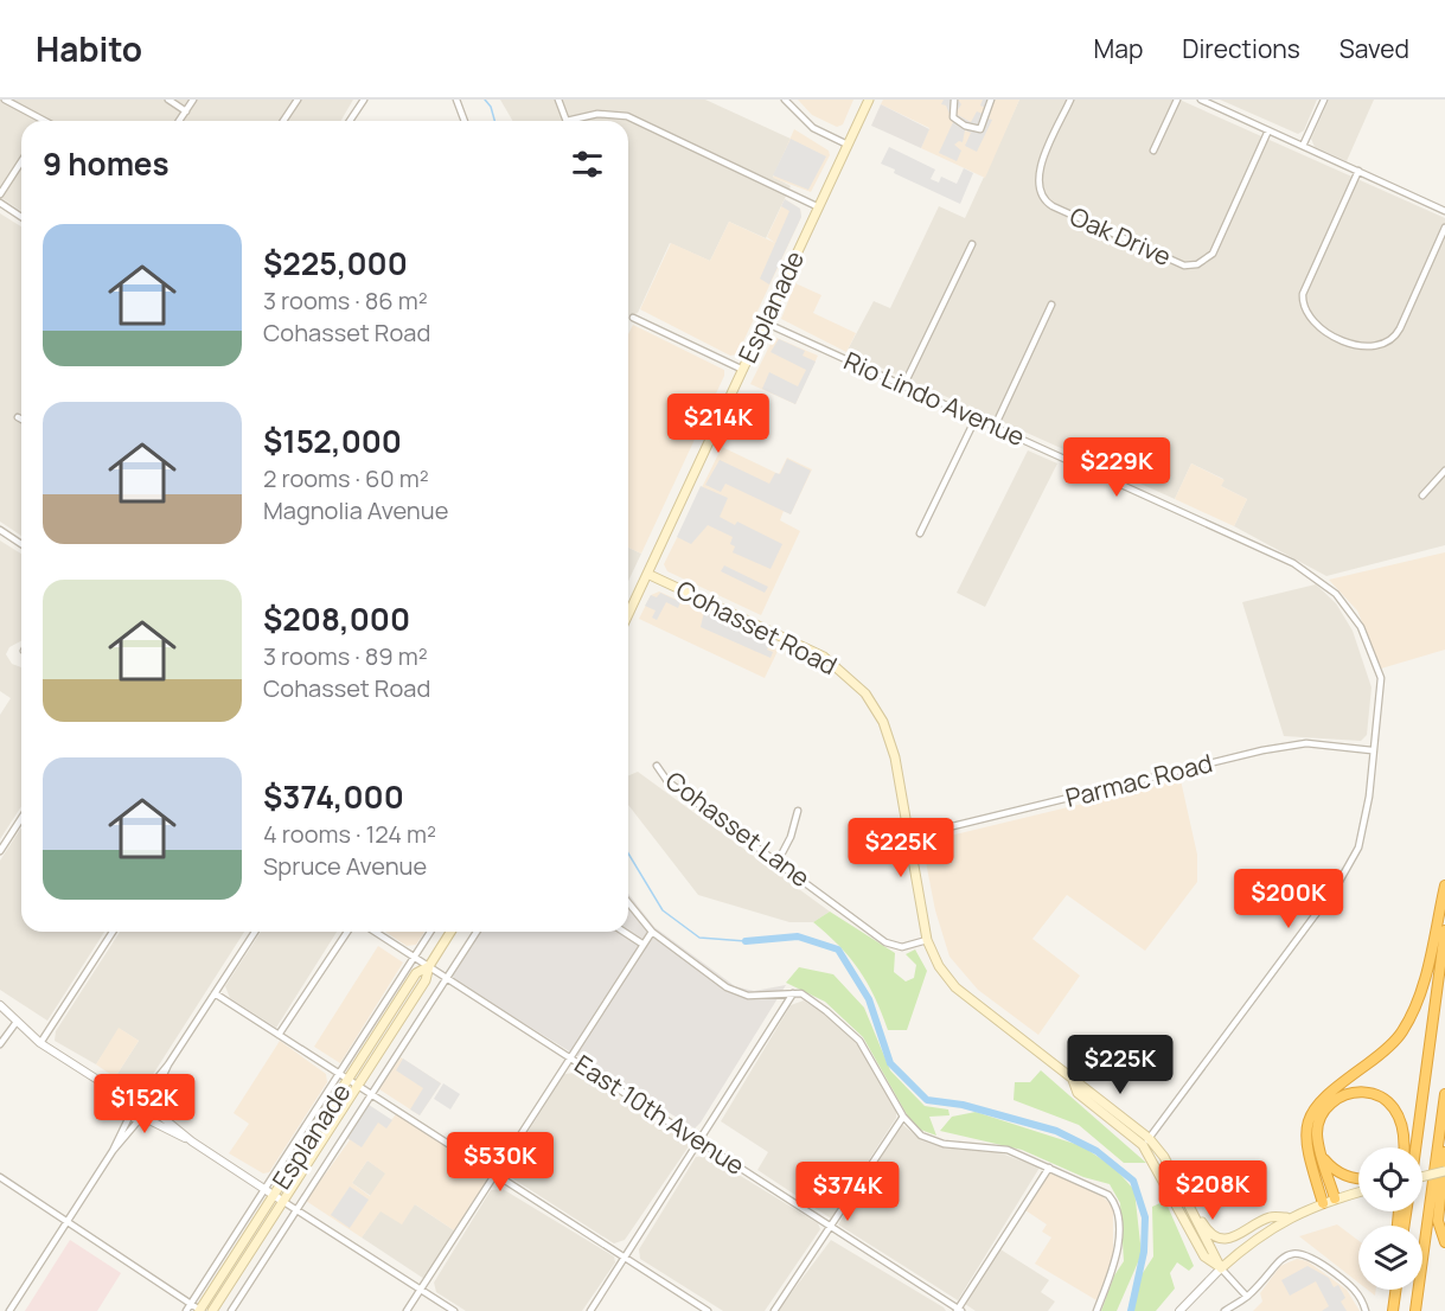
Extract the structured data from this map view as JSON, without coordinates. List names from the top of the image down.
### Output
{
  "streets": {
    "main road": ["Esplanade", "Cohasset Road"],
    "street": [
      "Oak Drive",
      "Rio Lindo Avenue",
      "Parmac Road",
      "Cohasset Lane",
      "East 10th Avenue"
    ]
  },
  "crossings": [
    ["Esplanade", "Rio Lindo Avenue"],
    ["Esplanade", "Cohasset Road"],
    ["Esplanade", "East 10th Avenue"],
    ["Rio Lindo Avenue", "Cohasset Road"],
    ["Rio Lindo Avenue", "Parmac Road"],
    ["Cohasset Road", "Parmac Road"],
    ["Cohasset Road", "Cohasset Lane"]
  ],
  "page": {
    "header": "Habito",
    "nav": ["Map", "Directions", "Saved"],
    "heading": "9 homes",
    "list": [
      {
        "name": "$225,000",
        "note": "3 rooms · 86 m² · Cohasset Road"
      },
      {
        "name": "$152,000",
        "note": "2 rooms · 60 m² · Magnolia Avenue"
      },
      {
        "name": "$208,000",
        "note": "3 rooms · 89 m² · Cohasset Road"
      },
      {
        "name": "$374,000",
        "note": "4 rooms · 124 m² · Spruce Avenue"
      }
    ],
    "price": [
      "$214K",
      "$229K",
      "$225K",
      "$200K",
      "$225K",
      "$152K",
      "$530K",
      "$208K",
      "$374K"
    ]
  }
}
